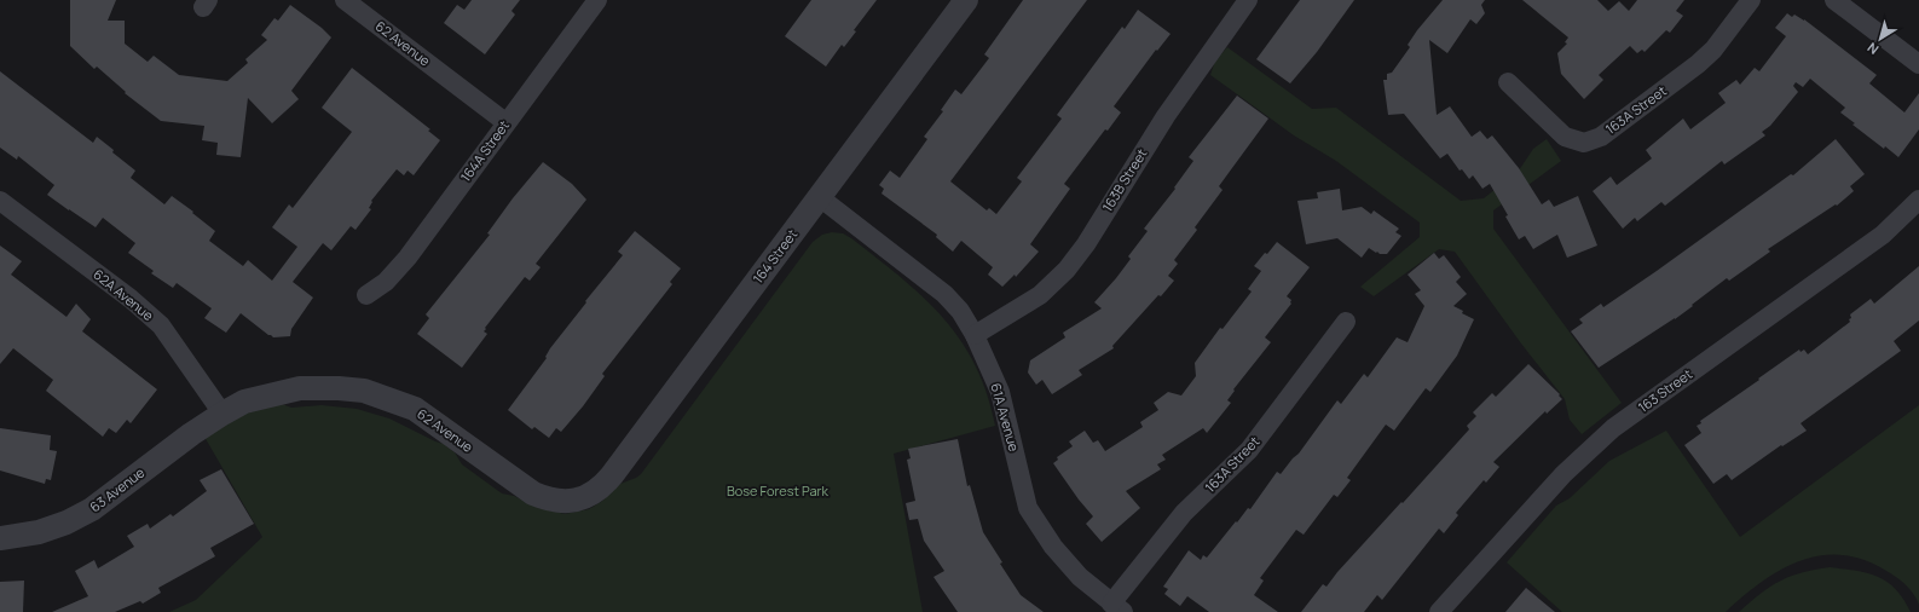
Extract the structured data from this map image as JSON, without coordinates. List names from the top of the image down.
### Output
{
  "streets": {
    "street": [
      "62 Avenue",
      "163A Street",
      "164A Street",
      "163B Street",
      "164 Street",
      "62A Avenue",
      "163 Street",
      "61A Avenue",
      "63 Avenue"
    ]
  },
  "crossings": [
    ["62 Avenue", "164A Street"],
    ["62 Avenue", "164 Street"],
    ["62 Avenue", "62A Avenue"],
    ["62 Avenue", "63 Avenue"],
    ["163A Street", "61A Avenue"],
    ["163B Street", "61A Avenue"],
    ["164 Street", "61A Avenue"],
    ["62A Avenue", "63 Avenue"]
  ],
  "parks": ["Bose Forest Park"],
  "north": "bottom left"
}
